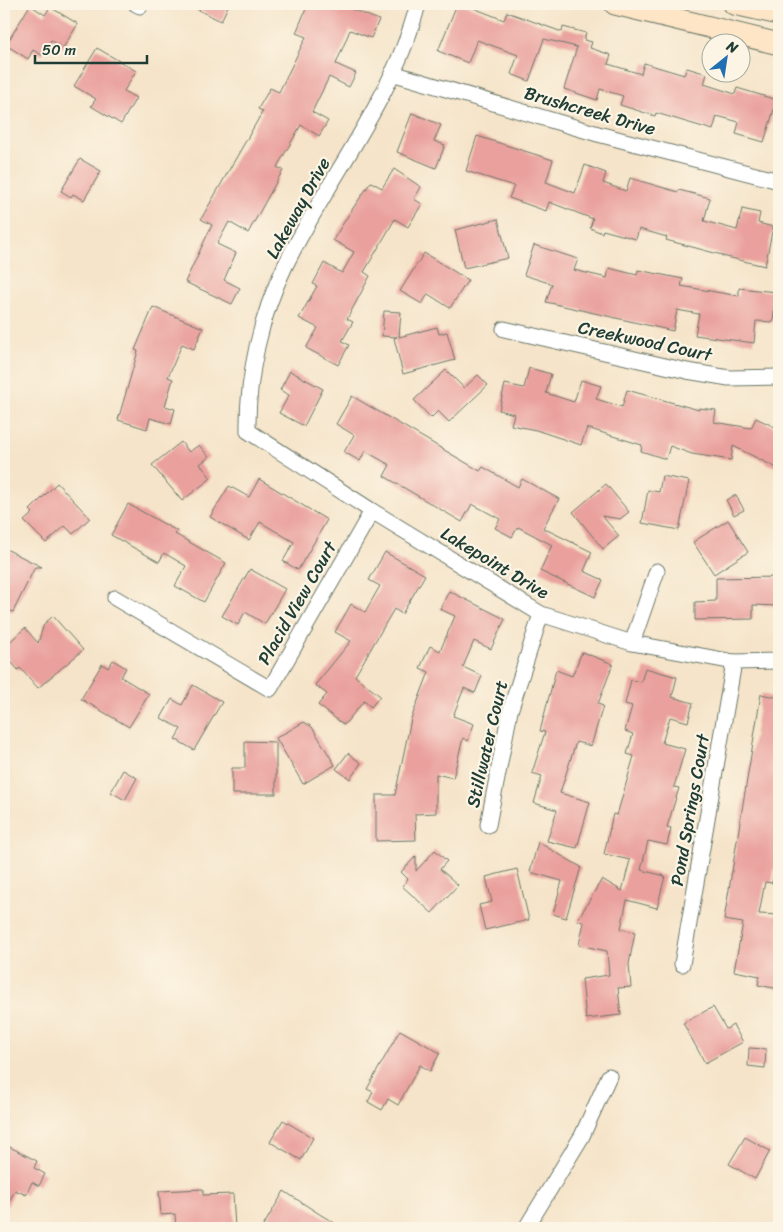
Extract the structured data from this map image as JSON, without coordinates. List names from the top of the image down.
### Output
{
  "streets": {
    "street": [
      "Brushcreek Drive",
      "Lakeway Drive",
      "Creekwood Court",
      "Lakepoint Drive",
      "Placid View Court",
      "Stillwater Court",
      "Pond Springs Court"
    ]
  },
  "crossings": [
    ["Brushcreek Drive", "Lakeway Drive"],
    ["Lakeway Drive", "Lakepoint Drive"],
    ["Lakepoint Drive", "Placid View Court"],
    ["Lakepoint Drive", "Stillwater Court"],
    ["Lakepoint Drive", "Pond Springs Court"]
  ],
  "scale_bar": "50 m",
  "north": "top right"
}
